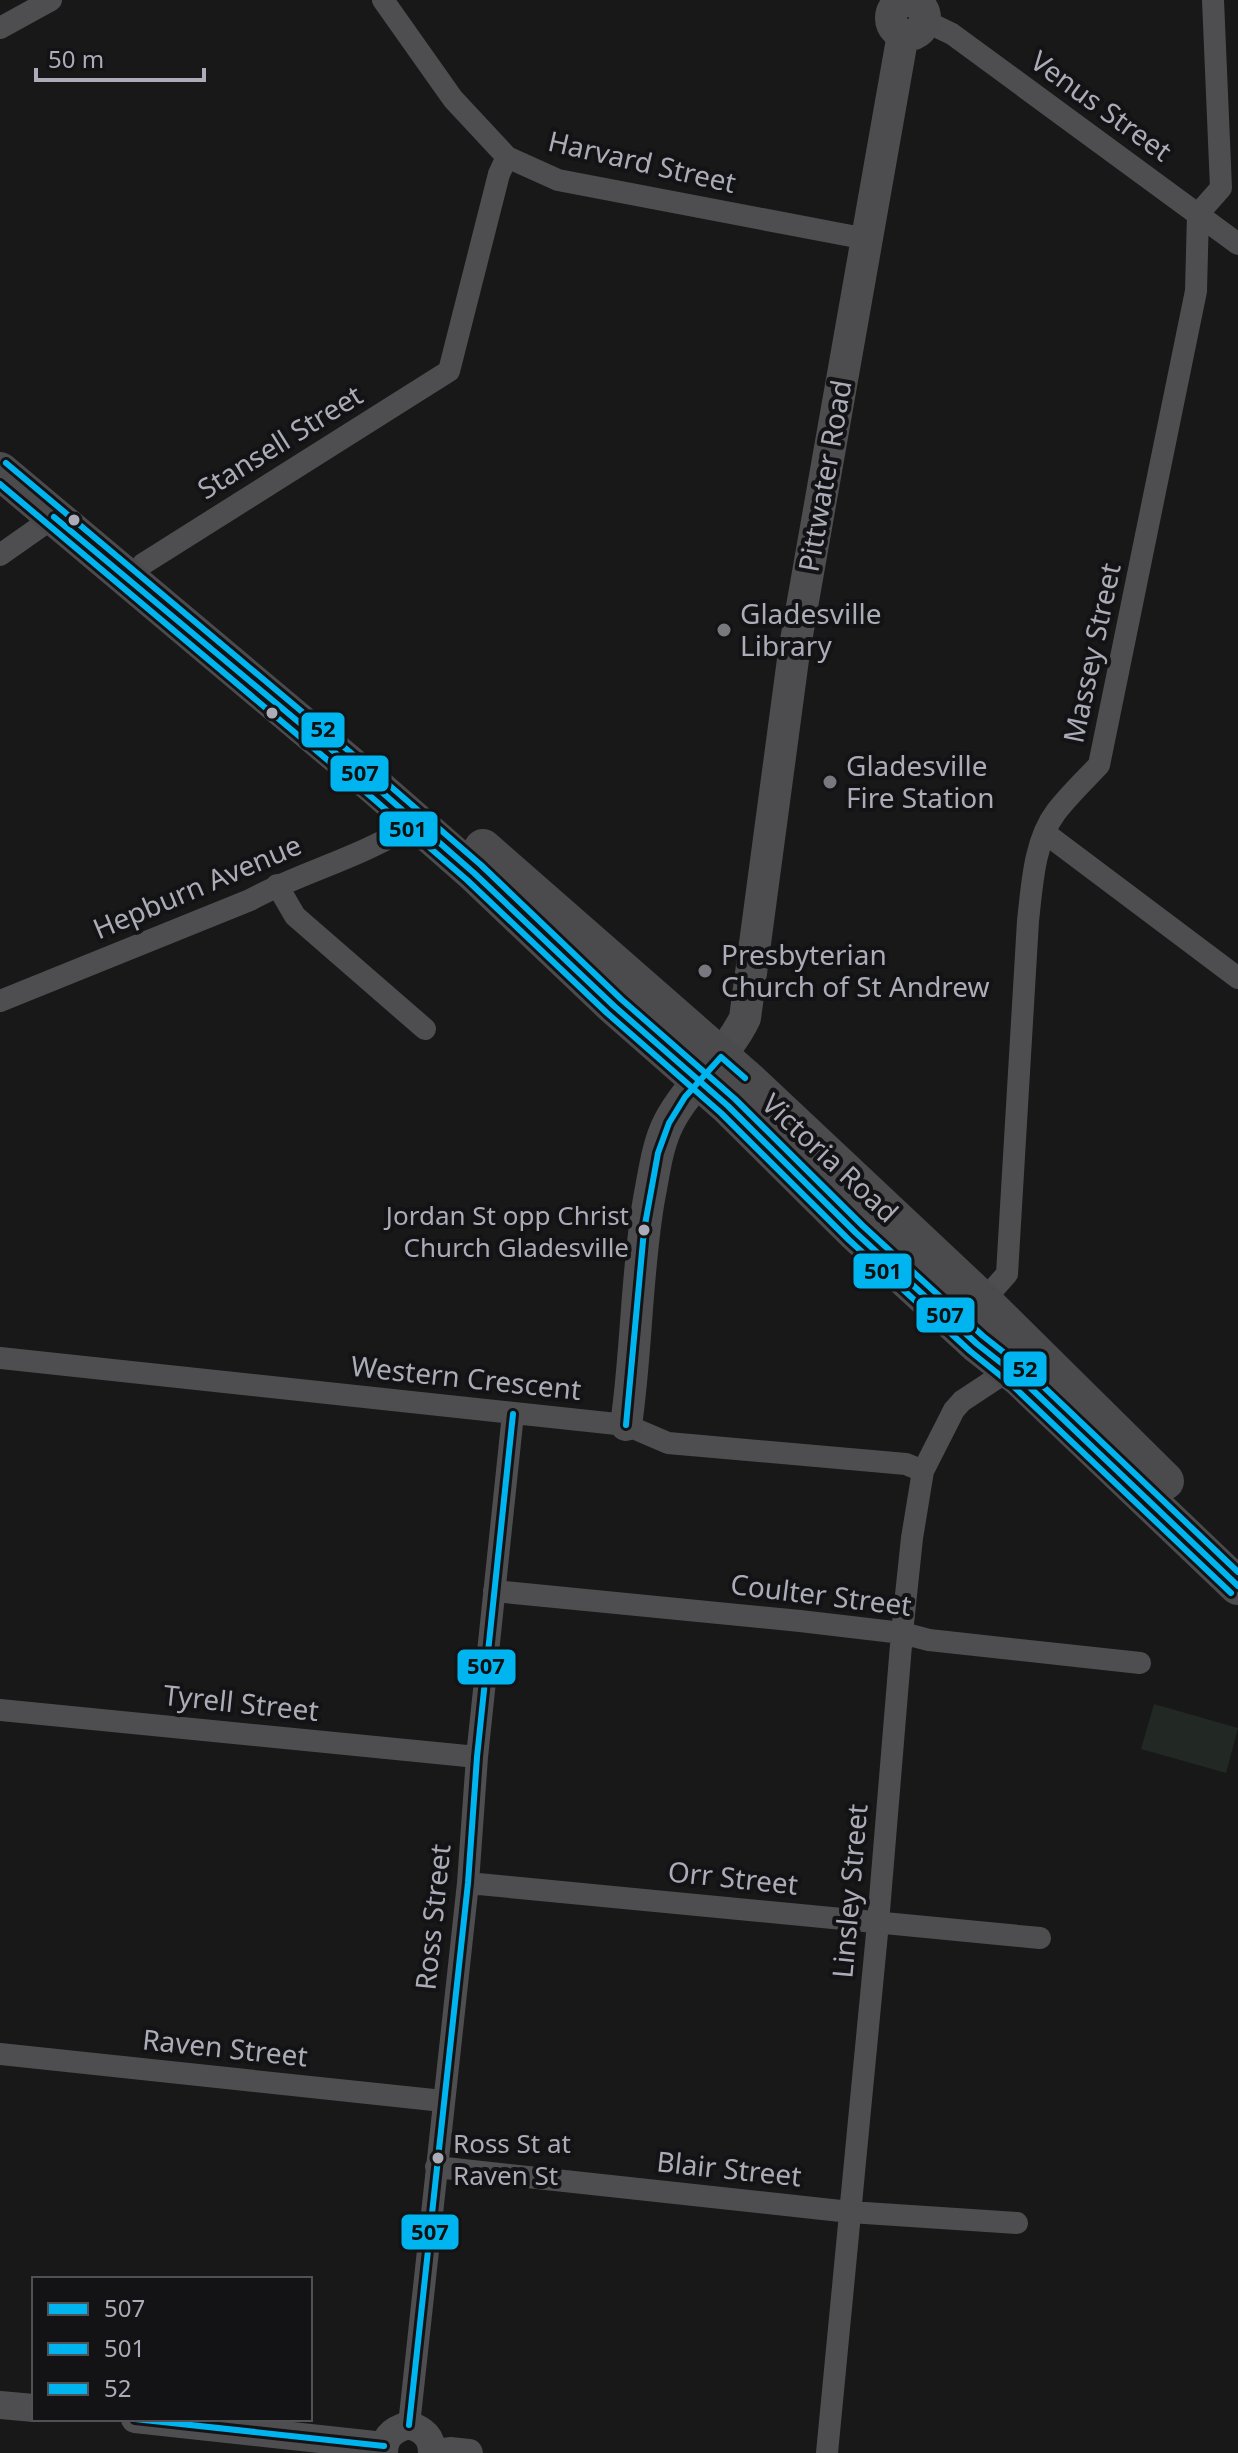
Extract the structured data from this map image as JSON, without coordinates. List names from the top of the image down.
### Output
{
  "streets": {
    "highway": ["Victoria Road"],
    "main road": ["Pittwater Road"],
    "street": [
      "Venus Street",
      "Harvard Street",
      "Stansell Street",
      "Massey Street",
      "Hepburn Avenue",
      "Western Crescent",
      "Coulter Street",
      "Tyrell Street",
      "Orr Street",
      "Linsley Street",
      "Ross Street",
      "Raven Street",
      "Blair Street"
    ]
  },
  "crossings": [
    ["Venus Street", "Pittwater Road"],
    ["Venus Street", "Massey Street"],
    ["Harvard Street", "Stansell Street"],
    ["Harvard Street", "Pittwater Road"],
    ["Stansell Street", "Victoria Road"],
    ["Pittwater Road", "Victoria Road"],
    ["Pittwater Road", "Western Crescent"],
    ["Massey Street", "Victoria Road"],
    ["Hepburn Avenue", "Victoria Road"],
    ["Victoria Road", "Linsley Street"],
    ["Western Crescent", "Linsley Street"],
    ["Western Crescent", "Ross Street"],
    ["Coulter Street", "Linsley Street"],
    ["Coulter Street", "Ross Street"],
    ["Tyrell Street", "Ross Street"],
    ["Orr Street", "Linsley Street"],
    ["Orr Street", "Ross Street"],
    ["Linsley Street", "Blair Street"],
    ["Ross Street", "Raven Street"],
    ["Ross Street", "Blair Street"]
  ],
  "places": [
    "Gladesville Library",
    "Gladesville Fire Station",
    "Presbyterian Church of St Andrew",
    "Jordan St opp Christ Church Gladesville",
    "Ross St at Raven St"
  ],
  "lines": ["transit line 52", "transit line 501", "transit line 507"],
  "legend": ["507", "501", "52"],
  "scale_bar": "50 m"
}
